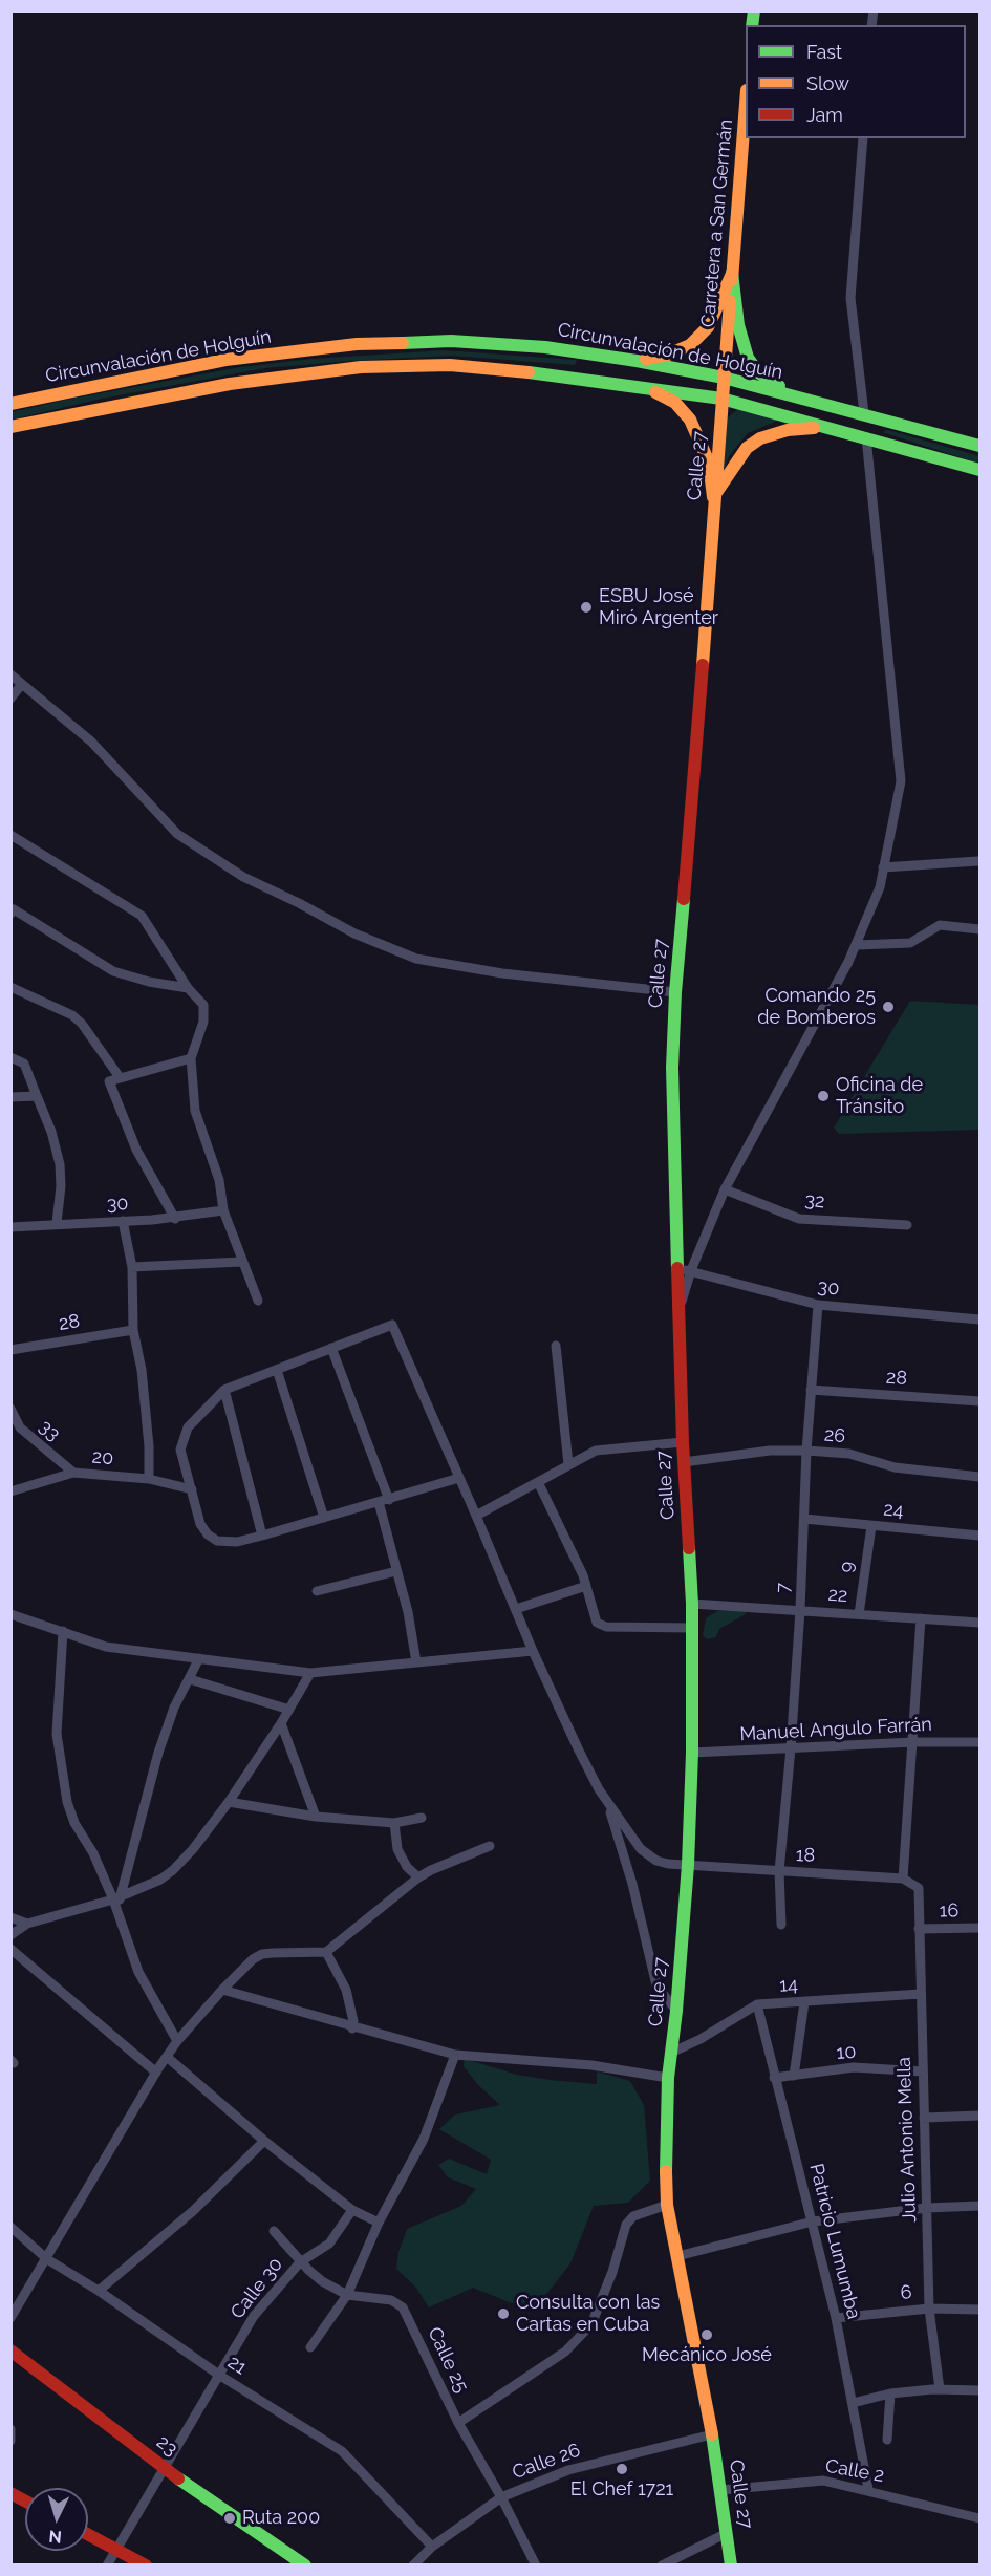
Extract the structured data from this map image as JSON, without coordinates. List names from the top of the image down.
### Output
{
  "streets": {
    "main road": [
      "Carretera a San Germán",
      "Circunvalación de Holguín",
      "Calle 27",
      "23"
    ],
    "street": [
      "32",
      "30",
      "28",
      "33",
      "26",
      "20",
      "24",
      "9",
      "7",
      "22",
      "Manuel Angulo Farrán",
      "18",
      "16",
      "14",
      "10",
      "Julio Antonio Mella",
      "Patricio Lumumba",
      "Calle 30",
      "6",
      "Calle 25",
      "21",
      "Calle 26",
      "Calle 2"
    ]
  },
  "crossings": [
    ["Carretera a San Germán", "Circunvalación de Holguín"],
    ["Carretera a San Germán", "Calle 27"],
    ["Circunvalación de Holguín", "Calle 27"],
    ["Calle 27", "30"],
    ["Calle 27", "26"],
    ["Calle 27", "22"],
    ["Calle 27", "Manuel Angulo Farrán"],
    ["Calle 27", "18"],
    ["Calle 27", "14"],
    ["Calle 27", "Calle 26"],
    ["Calle 27", "Calle 2"],
    ["30", "7"],
    ["28", "7"],
    ["33", "20"],
    ["26", "7"],
    ["24", "9"],
    ["24", "7"],
    ["9", "22"],
    ["7", "22"],
    ["7", "Manuel Angulo Farrán"],
    ["7", "18"],
    ["18", "Julio Antonio Mella"],
    ["16", "Julio Antonio Mella"],
    ["14", "Julio Antonio Mella"],
    ["14", "Patricio Lumumba"],
    ["10", "Julio Antonio Mella"],
    ["10", "Patricio Lumumba"],
    ["Julio Antonio Mella", "6"],
    ["Patricio Lumumba", "6"],
    ["Patricio Lumumba", "Calle 2"],
    ["Calle 30", "Calle 25"],
    ["Calle 30", "21"],
    ["Calle 30", "23"],
    ["Calle 25", "Calle 26"],
    ["21", "Calle 26"]
  ],
  "places": [
    "ESBU José Miró Argenter",
    "Comando 25 de Bomberos",
    "Oficina de Tránsito",
    "Consulta con las Cartas en Cuba",
    "Mecánico José",
    "El Chef 1721",
    "Ruta 200"
  ],
  "legend": ["Fast", "Slow", "Jam"],
  "north": "bottom"
}
